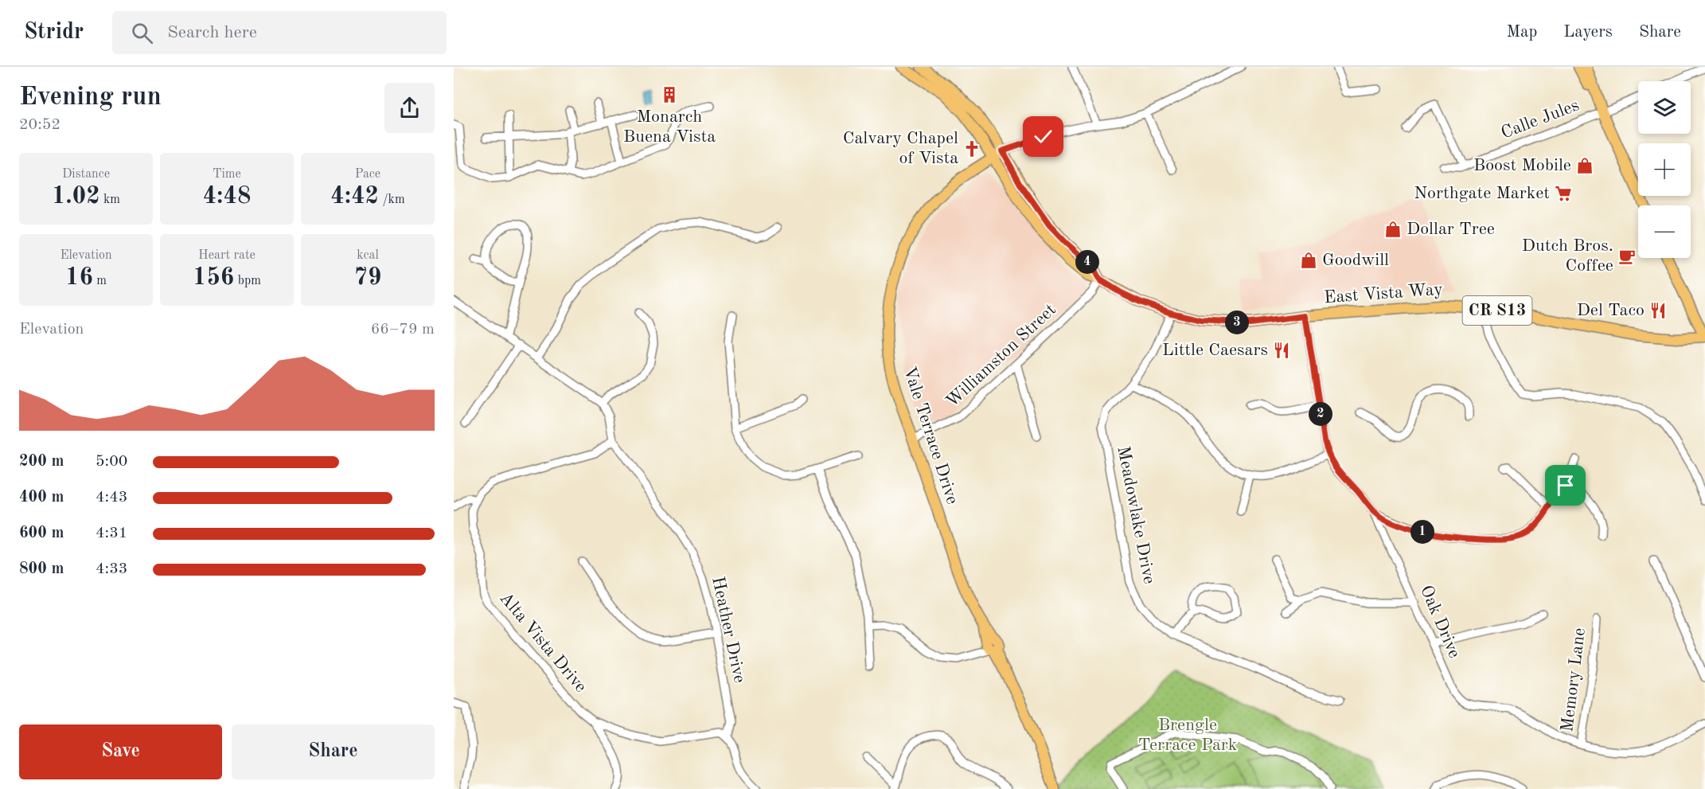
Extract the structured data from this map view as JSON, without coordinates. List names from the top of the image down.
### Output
{
  "streets": {
    "main road": ["East Vista Way", "CR S13", "Vale Terrace Drive"],
    "street": [
      "Calle Jules",
      "Williamston Street",
      "Meadowlake Drive",
      "Oak Drive",
      "Heather Drive",
      "Alta Vista Drive",
      "Memory Lane"
    ]
  },
  "crossings": [
    ["East Vista Way", "Williamston Street"],
    ["East Vista Way", "Vale Terrace Drive"],
    ["East Vista Way", "Meadowlake Drive"],
    ["East Vista Way", "Oak Drive"],
    ["Williamston Street", "Vale Terrace Drive"],
    ["Oak Drive", "Memory Lane"],
    ["Heather Drive", "Alta Vista Drive"]
  ],
  "parks": ["Brengle Terrace Park"],
  "places": {
    "building": ["Monarch Buena Vista"],
    "church": ["Calvary Chapel of Vista"],
    "shop": ["Boost Mobile", "Dollar Tree", "Goodwill"],
    "supermarket": ["Northgate Market"],
    "cafe": ["Dutch Bros. Coffee"],
    "restaurant": ["Del Taco", "Little Caesars"]
  },
  "page": {
    "header": "Stridr",
    "search": "Search here",
    "nav": ["Map", "Layers", "Share"],
    "heading": ["Evening run", "20:52"],
    "map_buttons": ["+", "−"],
    "stats": [
      ["Distance", "1.02 km"],
      ["Time", "4:48"],
      ["Pace", "4:42 /km"],
      ["Elevation", "16 m"],
      ["Heart rate", "156 bpm"],
      ["kcal", "79"]
    ],
    "pins": [
      "4",
      "3",
      "2",
      "1"
    ],
    "chart": ["Elevation", "66–79 m"],
    "list": [
      {
        "name": "200 m",
        "note": "5:00"
      },
      {
        "name": "400 m",
        "note": "4:43"
      },
      {
        "name": "600 m",
        "note": "4:31"
      },
      {
        "name": "800 m",
        "note": "4:33"
      }
    ],
    "buttons": ["Save", "Share"]
  }
}
